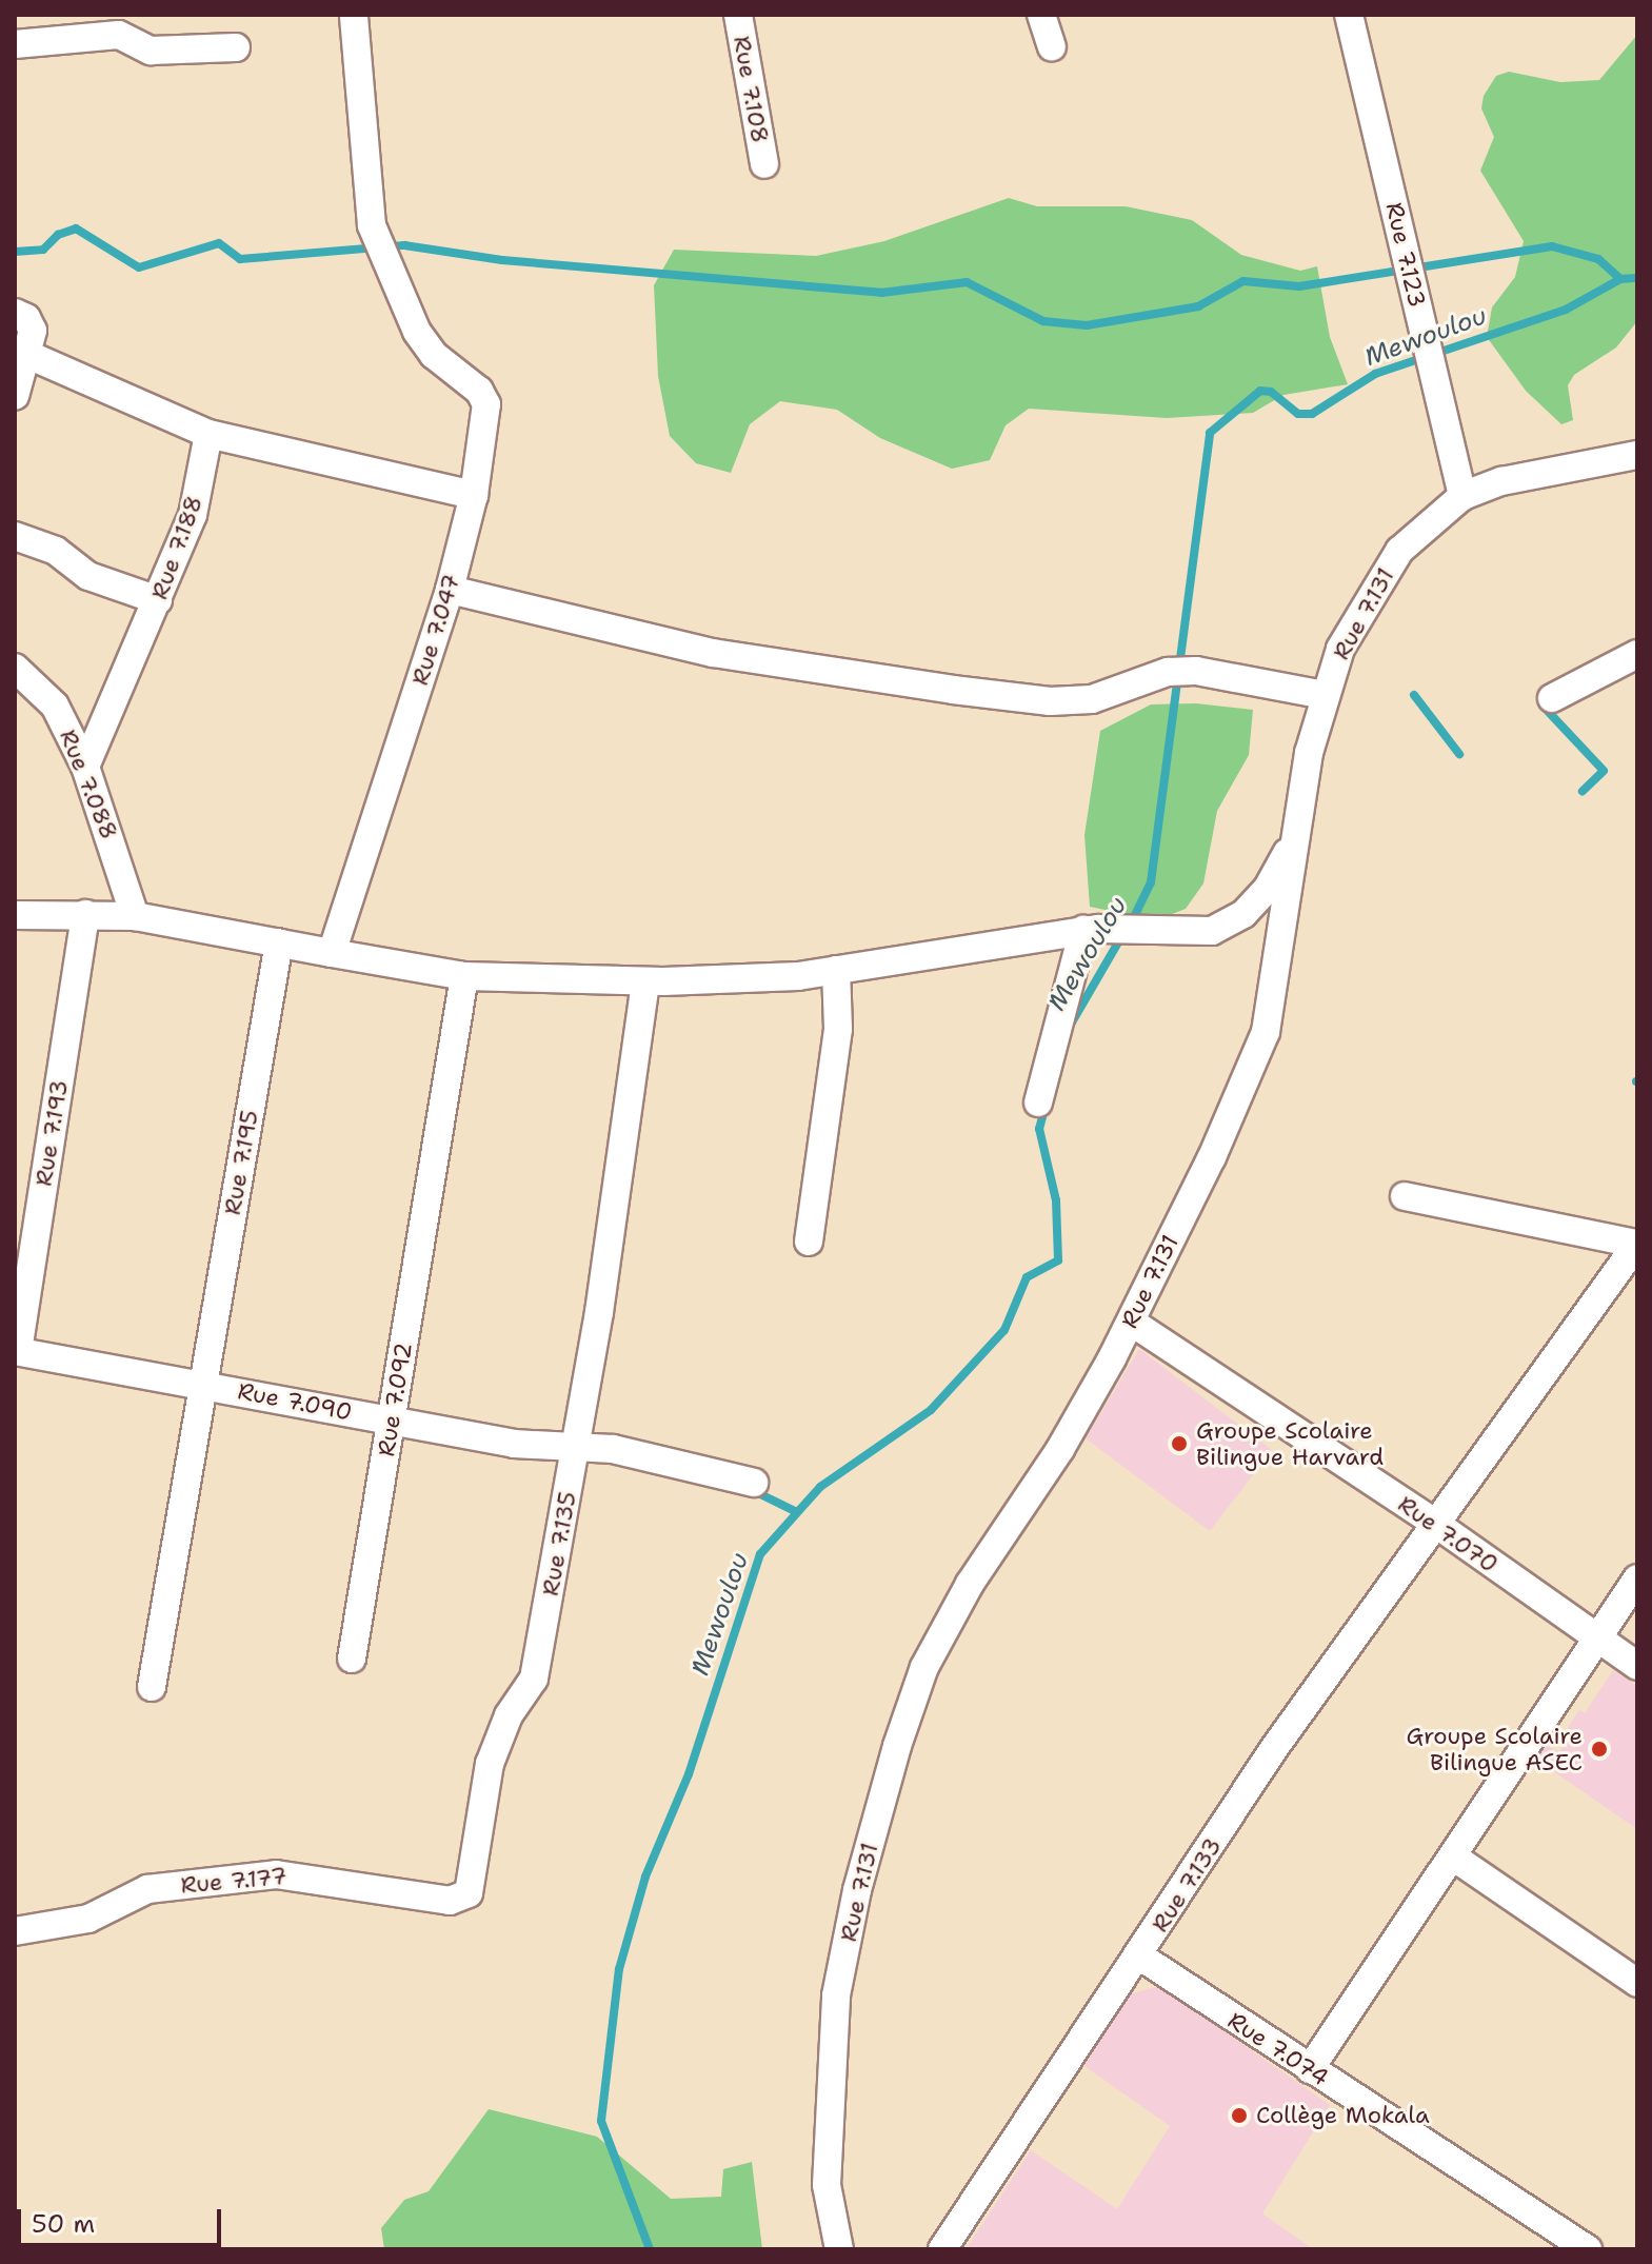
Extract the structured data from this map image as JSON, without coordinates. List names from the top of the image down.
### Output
{
  "streets": {
    "street": [
      "Rue 7.108",
      "Rue 7.123",
      "Rue 7.188",
      "Rue 7.131",
      "Rue 7.047",
      "Rue 7.088",
      "Rue 7.193",
      "Rue 7.195",
      "Rue 7.092",
      "Rue 7.090",
      "Rue 7.070",
      "Rue 7.135",
      "Rue 7.177",
      "Rue 7.133",
      "Rue 7.074"
    ]
  },
  "crossings": [
    ["Rue 7.123", "Rue 7.131"],
    ["Rue 7.188", "Rue 7.088"],
    ["Rue 7.131", "Rue 7.070"],
    ["Rue 7.193", "Rue 7.090"],
    ["Rue 7.195", "Rue 7.090"],
    ["Rue 7.092", "Rue 7.090"],
    ["Rue 7.090", "Rue 7.135"],
    ["Rue 7.070", "Rue 7.133"],
    ["Rue 7.135", "Rue 7.177"],
    ["Rue 7.133", "Rue 7.074"]
  ],
  "water": ["Mewoulou"],
  "places": ["Groupe Scolaire Bilingue Harvard", "Groupe Scolaire Bilingue ASEC", "Collège Mokala"],
  "scale_bar": "50 m"
}
